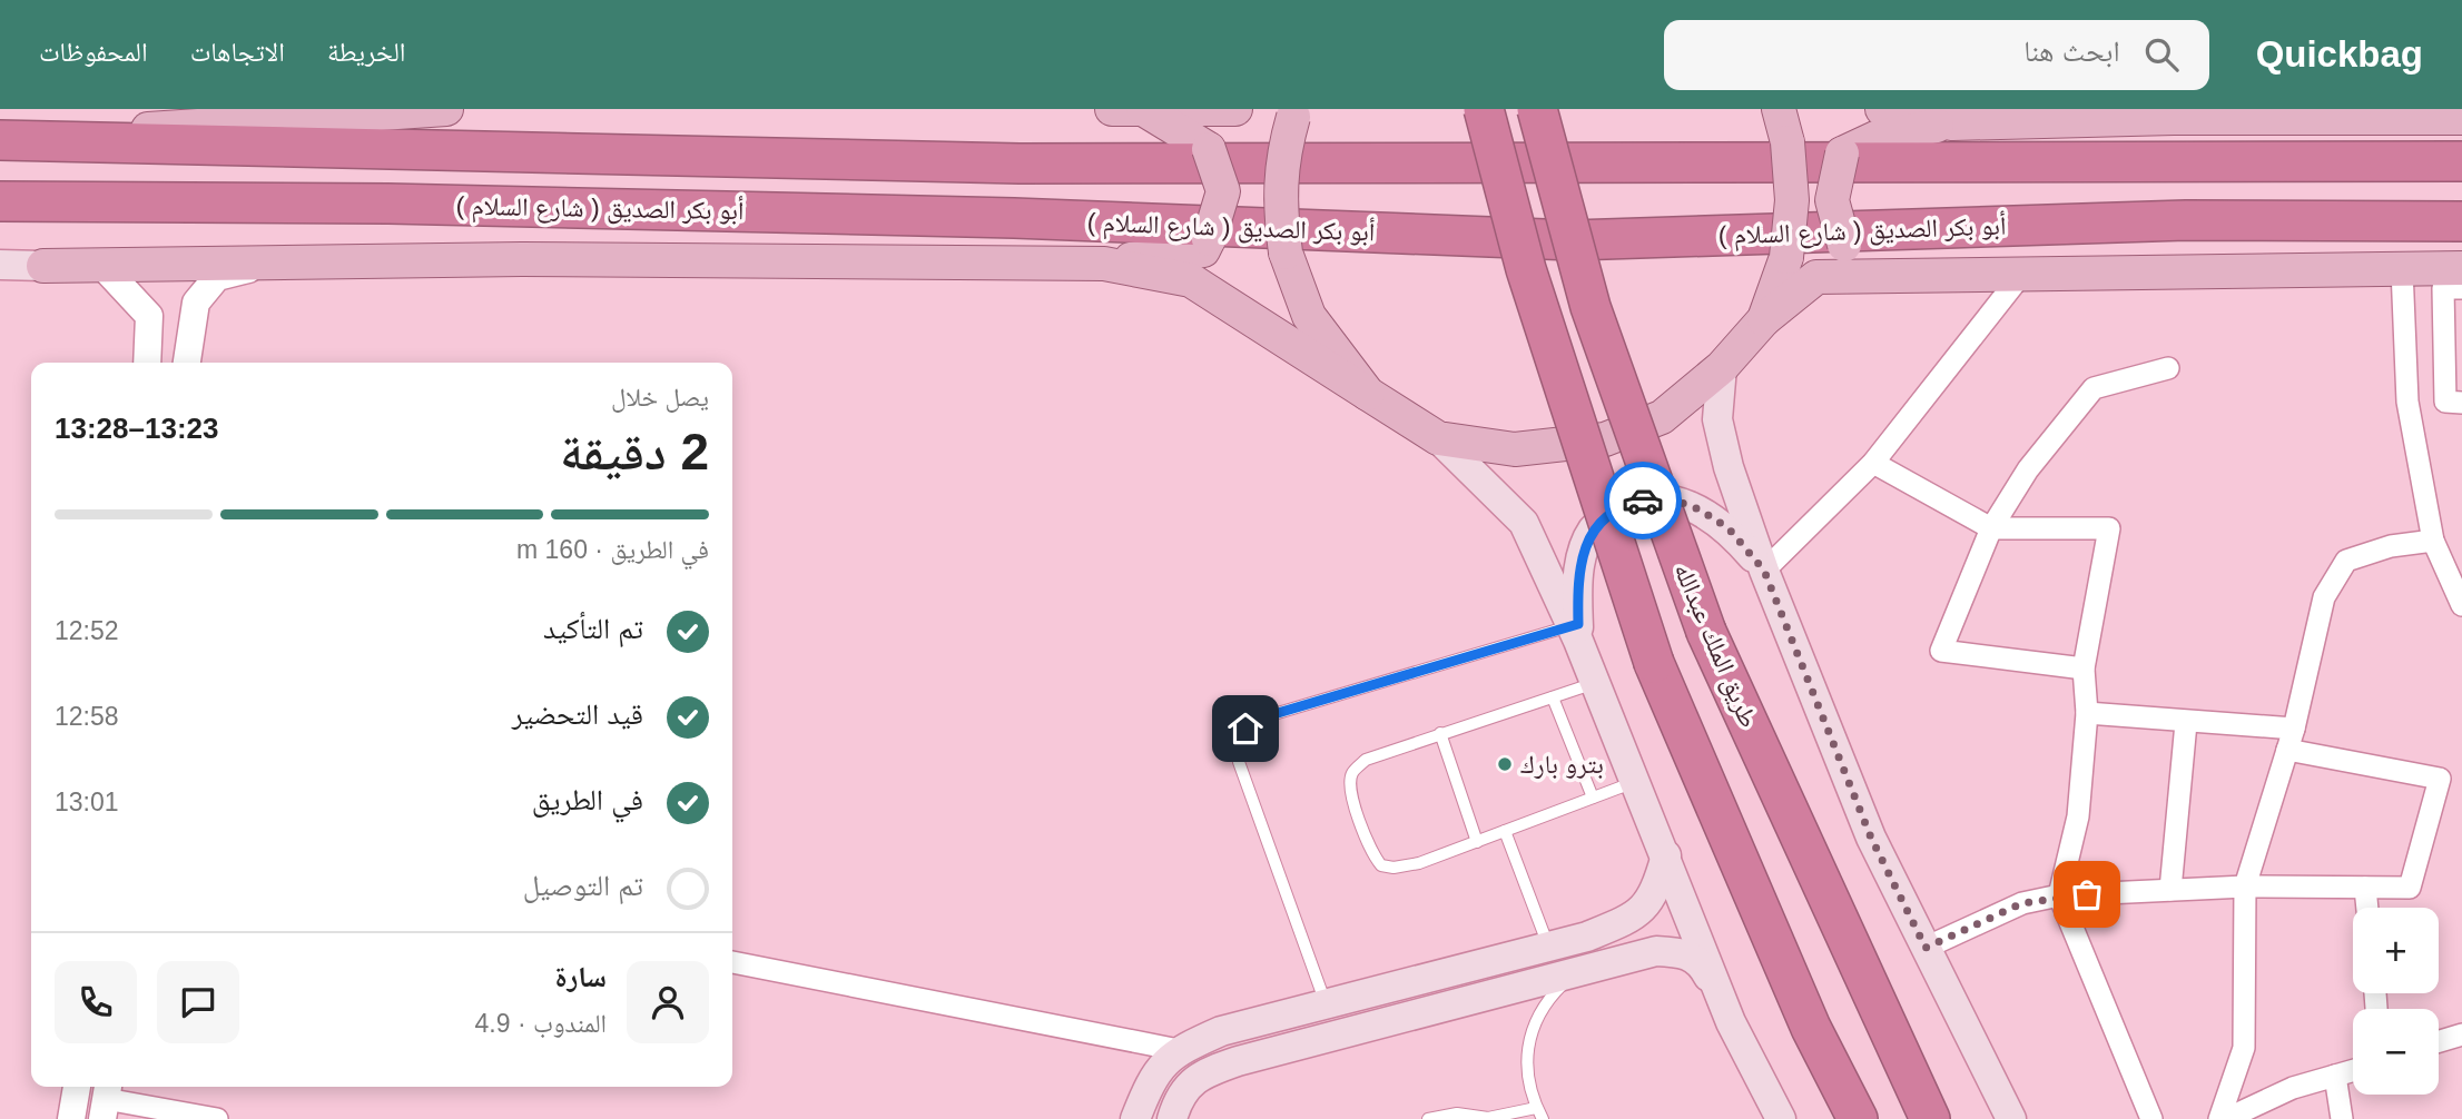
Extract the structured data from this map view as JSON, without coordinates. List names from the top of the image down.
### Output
{
  "streets": {
    "highway": ["( شارع السلام ) أبو بكر الصديق", "طريق الملك عبدالله"]
  },
  "places": ["بترو بارك"],
  "page": {
    "header": "Quickbag",
    "search": "ابحث هنا",
    "nav": ["الخريطة", "الاتجاهات", "المحفوظات"],
    "heading": ["2 دقيقة", "يصل خلال", "13:23–13:28"],
    "panel": ["سارة", "المندوب · 4.9"],
    "bar": "في الطريق · 160 m",
    "list": [
      ["تم التأكيد", "12:52"],
      ["قيد التحضير", "12:58"],
      ["في الطريق", "13:01"],
      "تم التوصيل"
    ],
    "map_buttons": ["+", "−"]
  }
}
